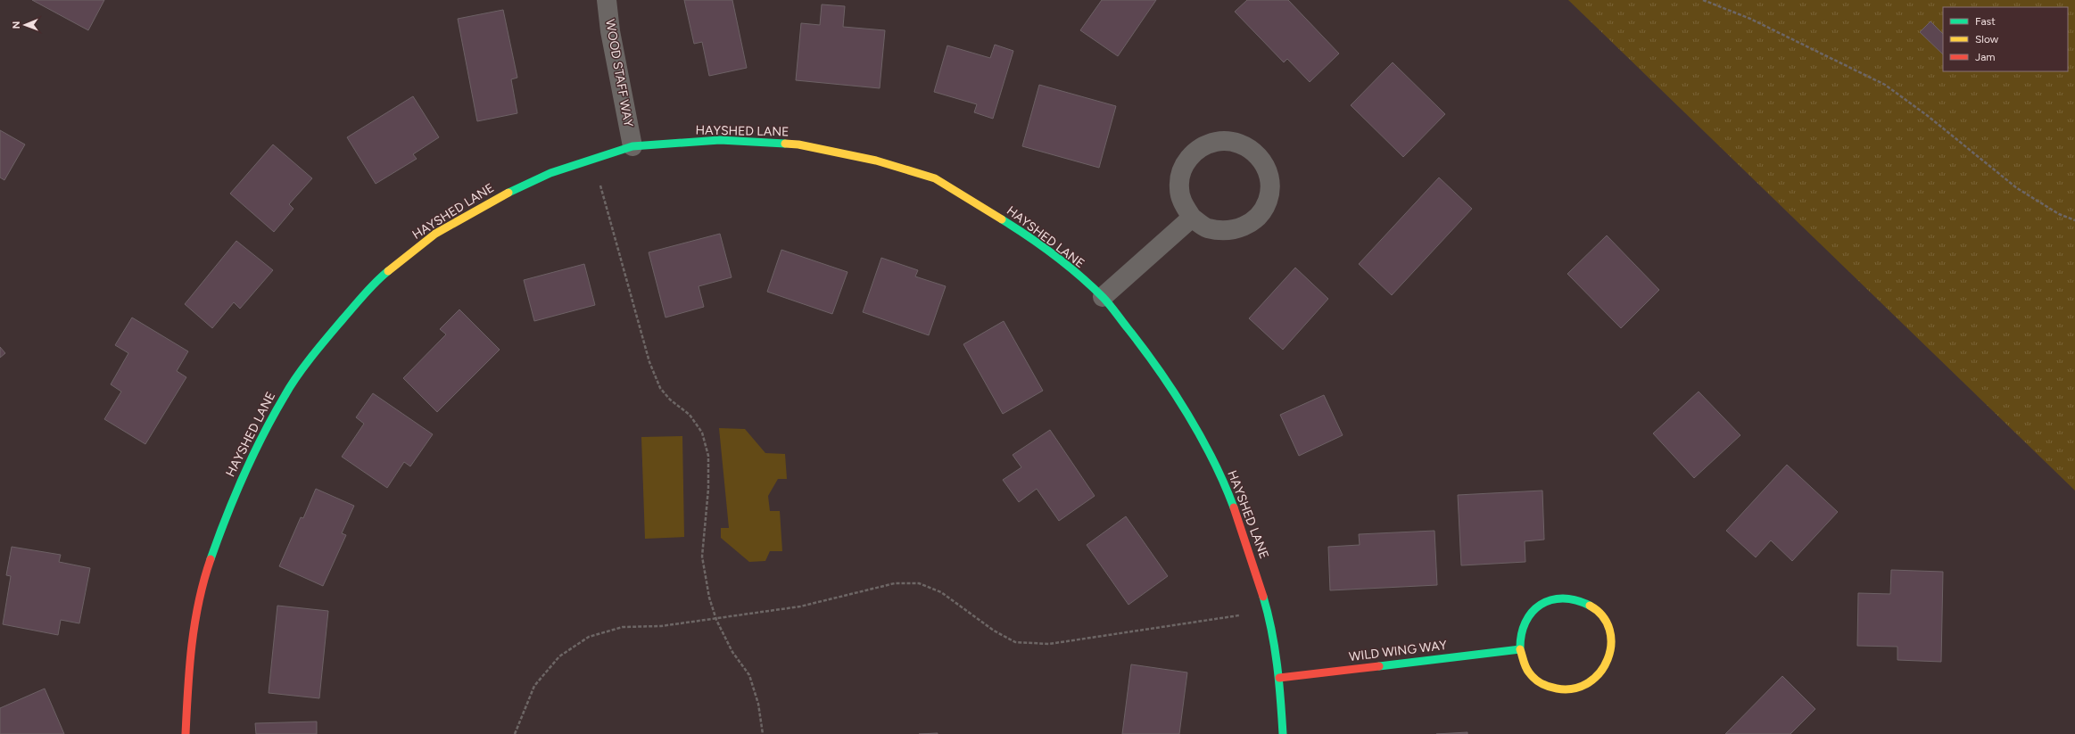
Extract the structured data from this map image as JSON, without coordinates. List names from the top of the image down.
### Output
{
  "streets": {
    "street": ["WOOD STAFF WAY", "HAYSHED LANE", "WILD WING WAY"]
  },
  "crossings": [
    ["WOOD STAFF WAY", "HAYSHED LANE"],
    ["HAYSHED LANE", "WILD WING WAY"]
  ],
  "legend": ["Fast", "Slow", "Jam"],
  "north": "left"
}
